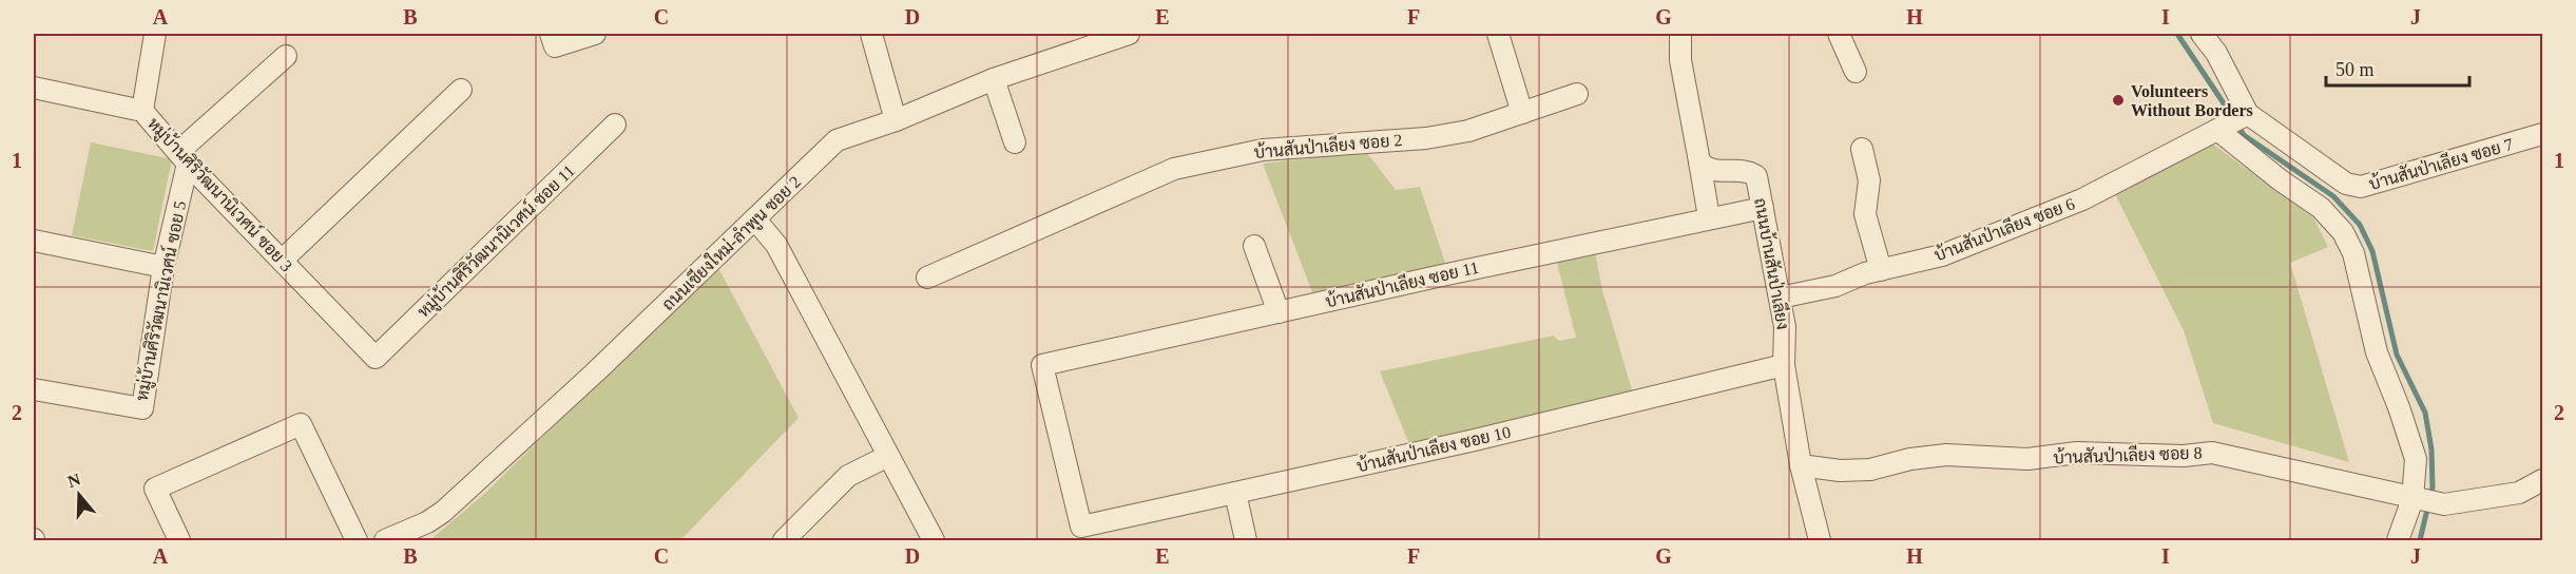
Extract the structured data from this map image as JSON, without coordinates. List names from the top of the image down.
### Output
{
  "streets": {
    "street": [
      "บ้านสันป่าเลียง ซอย 2",
      "บ้านสันป่าเลียง ซอย 7",
      "หมู่บ้านศิริวัฒนานิเวศน์ ซอย 3",
      "บ้านสันป่าเลียง ซอย 6",
      "หมู่บ้านศิริวัฒนานิเวศน์ ซอย 11",
      "ถนนเชียงใหม่-ลำพูน ซอย 2",
      "ถนนบ้านสันป่าเลียง",
      "บ้านสันป่าเลียง ซอย 11",
      "หมู่บ้านศิริวัฒนานิเวศน์ ซอย 5",
      "บ้านสันป่าเลียง ซอย 10",
      "บ้านสันป่าเลียง ซอย 8"
    ]
  },
  "crossings": [
    ["บ้านสันป่าเลียง ซอย 7", "บ้านสันป่าเลียง ซอย 6"],
    ["หมู่บ้านศิริวัฒนานิเวศน์ ซอย 3", "หมู่บ้านศิริวัฒนานิเวศน์ ซอย 11"],
    ["หมู่บ้านศิริวัฒนานิเวศน์ ซอย 3", "หมู่บ้านศิริวัฒนานิเวศน์ ซอย 5"],
    ["บ้านสันป่าเลียง ซอย 6", "ถนนบ้านสันป่าเลียง"],
    ["ถนนบ้านสันป่าเลียง", "บ้านสันป่าเลียง ซอย 11"],
    ["ถนนบ้านสันป่าเลียง", "บ้านสันป่าเลียง ซอย 10"],
    ["ถนนบ้านสันป่าเลียง", "บ้านสันป่าเลียง ซอย 8"],
    ["บ้านสันป่าเลียง ซอย 11", "บ้านสันป่าเลียง ซอย 10"]
  ],
  "places": ["Volunteers Without Borders"],
  "scale_bar": "50 m",
  "north": "top",
  "grid": {
    "columns": [
      "A",
      "B",
      "C",
      "D",
      "E",
      "F",
      "G",
      "H",
      "I",
      "J"
    ],
    "rows": ["1", "2"]
  }
}
